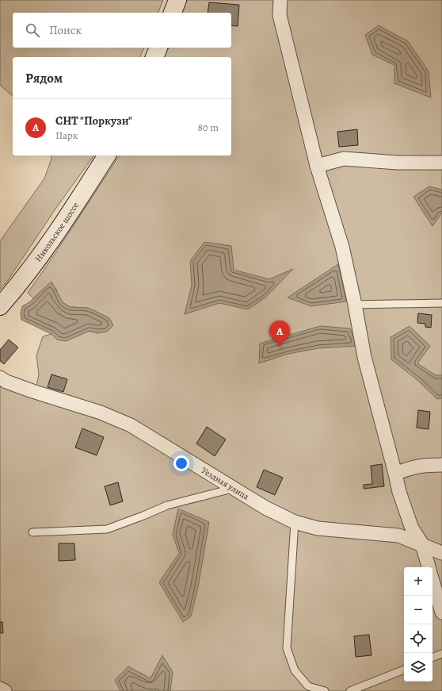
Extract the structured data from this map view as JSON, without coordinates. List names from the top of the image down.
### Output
{
  "streets": {
    "main road": ["Никольское шоссе"],
    "street": ["Уездная улица"]
  },
  "page": {
    "search": "Поиск",
    "heading": "Рядом",
    "list": [
      {
        "mark": "A",
        "name": "СНТ \"Поркузи\"",
        "note": "Парк",
        "value": "80 m"
      }
    ],
    "pins": "A",
    "map_buttons": ["+", "−"]
  }
}
